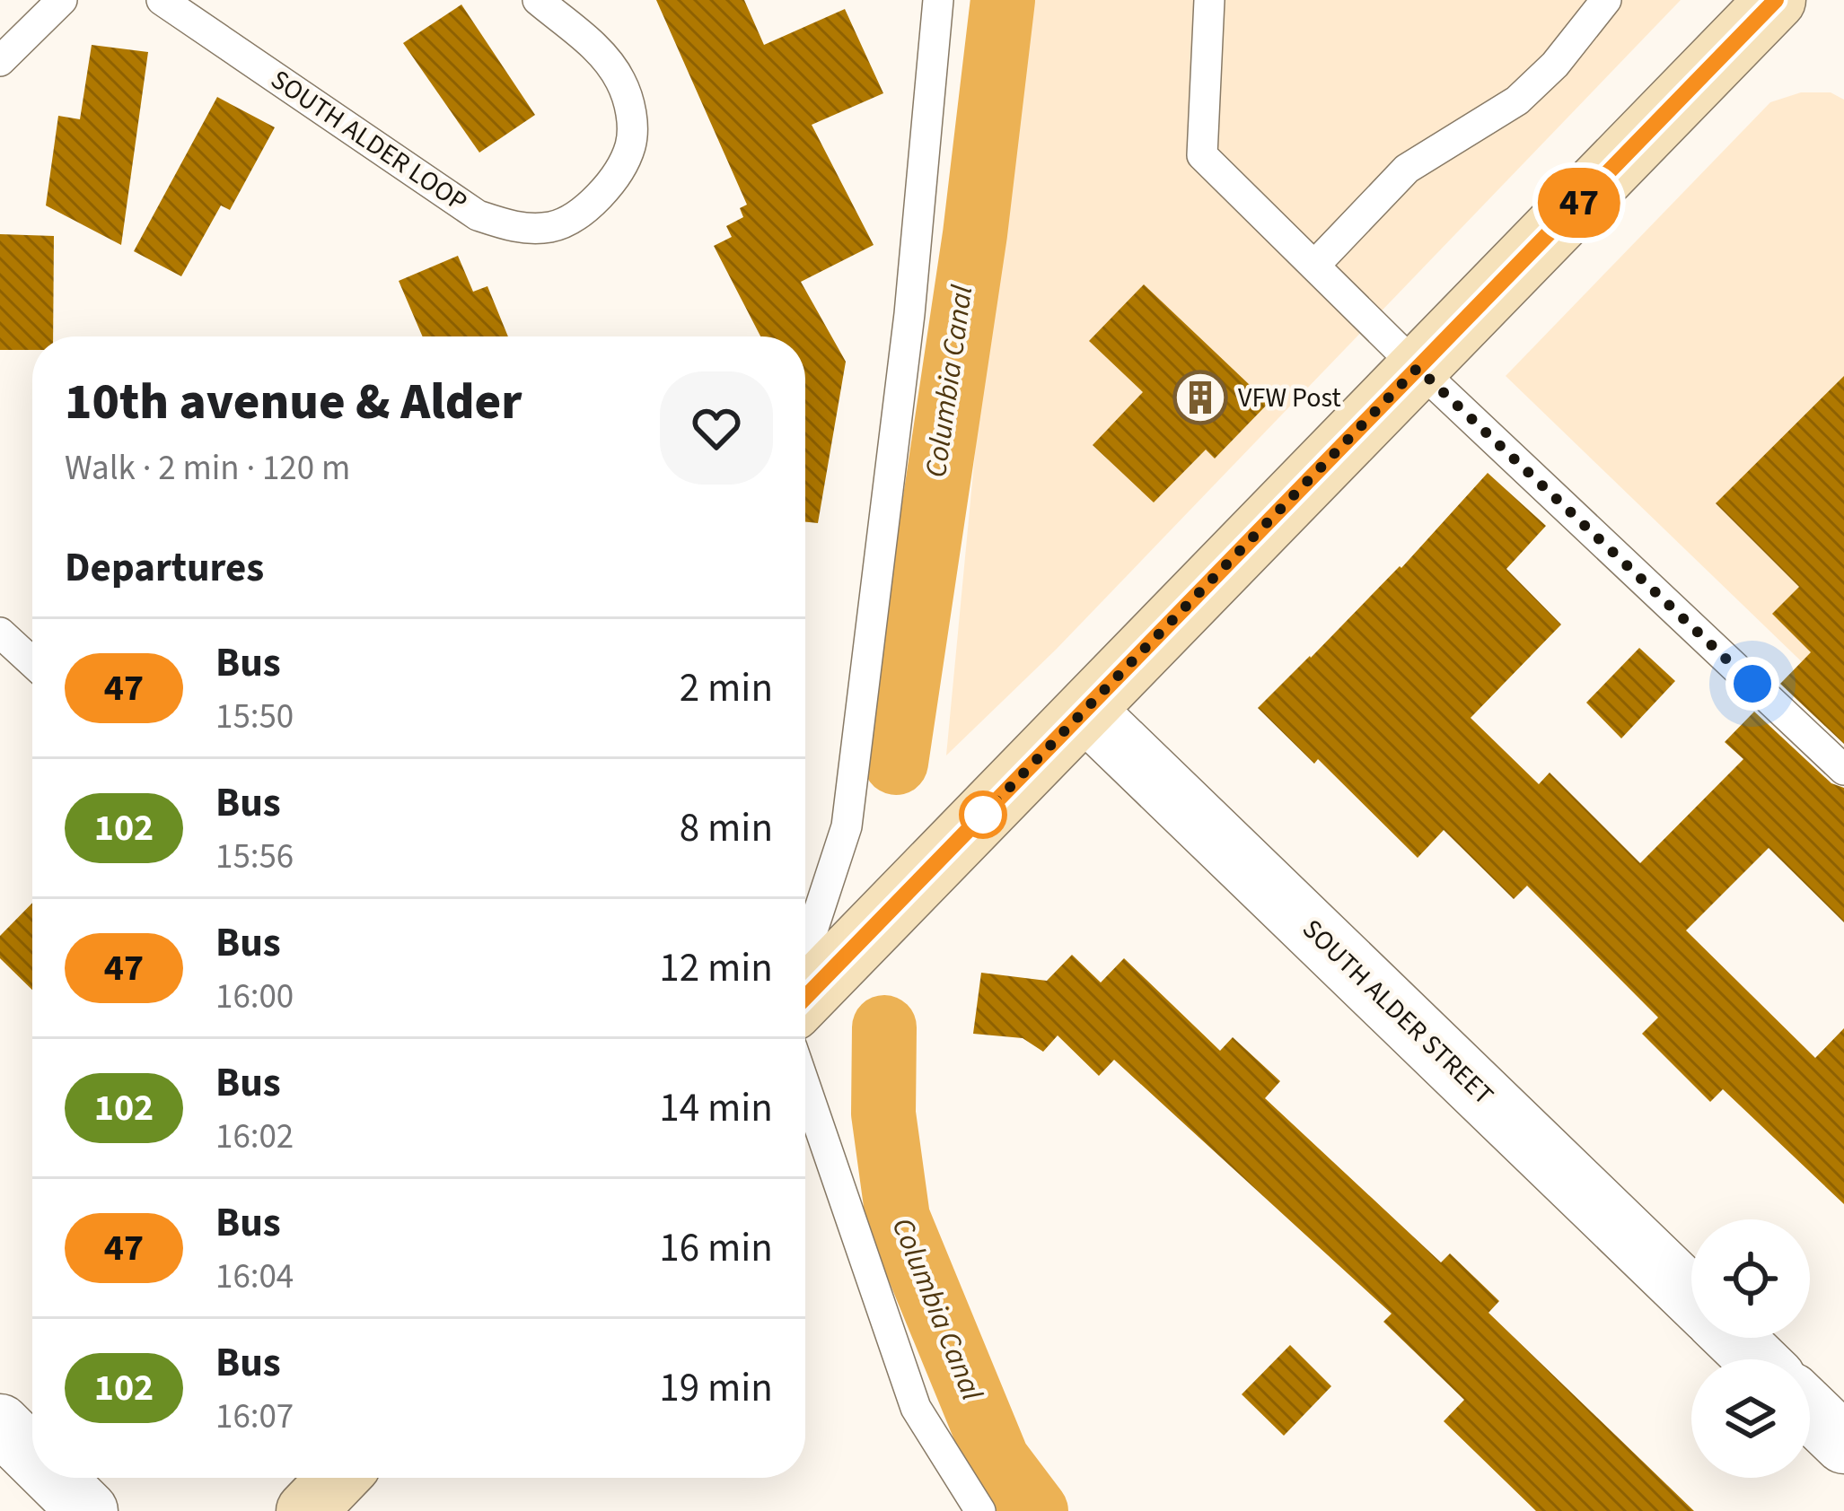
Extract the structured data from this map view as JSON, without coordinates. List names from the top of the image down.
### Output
{
  "streets": {
    "street": ["SOUTH ALDER STREET"],
    "lane": ["SOUTH ALDER LOOP"]
  },
  "water": ["Columbia Canal"],
  "places": {
    "building": ["VFW Post"]
  },
  "lines": ["bus line 47"],
  "page": {
    "on_map": "47",
    "heading": [
      ["10th avenue & Alder", "Walk · 2 min · 120 m"],
      "Departures"
    ],
    "list": [
      {
        "mark": "47",
        "name": "Bus",
        "note": "15:50",
        "value": "2 min"
      },
      {
        "mark": "102",
        "name": "Bus",
        "note": "15:56",
        "value": "8 min"
      },
      {
        "mark": "47",
        "name": "Bus",
        "note": "16:00",
        "value": "12 min"
      },
      {
        "mark": "102",
        "name": "Bus",
        "note": "16:02",
        "value": "14 min"
      },
      {
        "mark": "47",
        "name": "Bus",
        "note": "16:04",
        "value": "16 min"
      },
      {
        "mark": "102",
        "name": "Bus",
        "note": "16:07",
        "value": "19 min"
      }
    ]
  }
}
